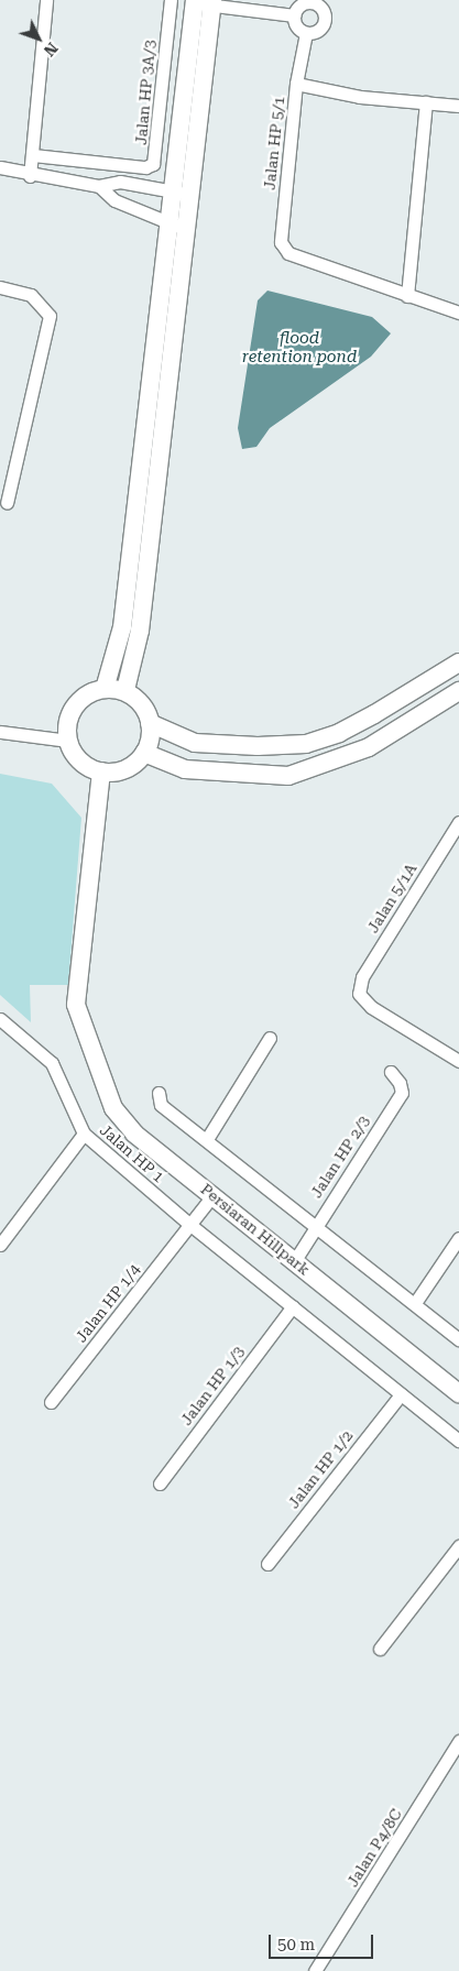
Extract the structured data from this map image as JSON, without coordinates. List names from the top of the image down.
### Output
{
  "streets": {
    "street": [
      "Jalan HP 3A/3",
      "Jalan HP 5/1",
      "Jalan 5/1A",
      "Jalan HP 1",
      "Jalan HP 2/3",
      "Persiaran Hillpark",
      "Jalan HP 1/4",
      "Jalan HP 1/3",
      "Jalan HP 1/2",
      "Jalan P4/8C"
    ]
  },
  "crossings": [
    ["Jalan HP 1", "Jalan HP 1/4"],
    ["Jalan HP 1", "Jalan HP 1/3"],
    ["Jalan HP 1", "Jalan HP 1/2"],
    ["Jalan HP 2/3", "Persiaran Hillpark"]
  ],
  "water": ["flood retention pond"],
  "scale_bar": "50 m",
  "north": "bottom right"
}
